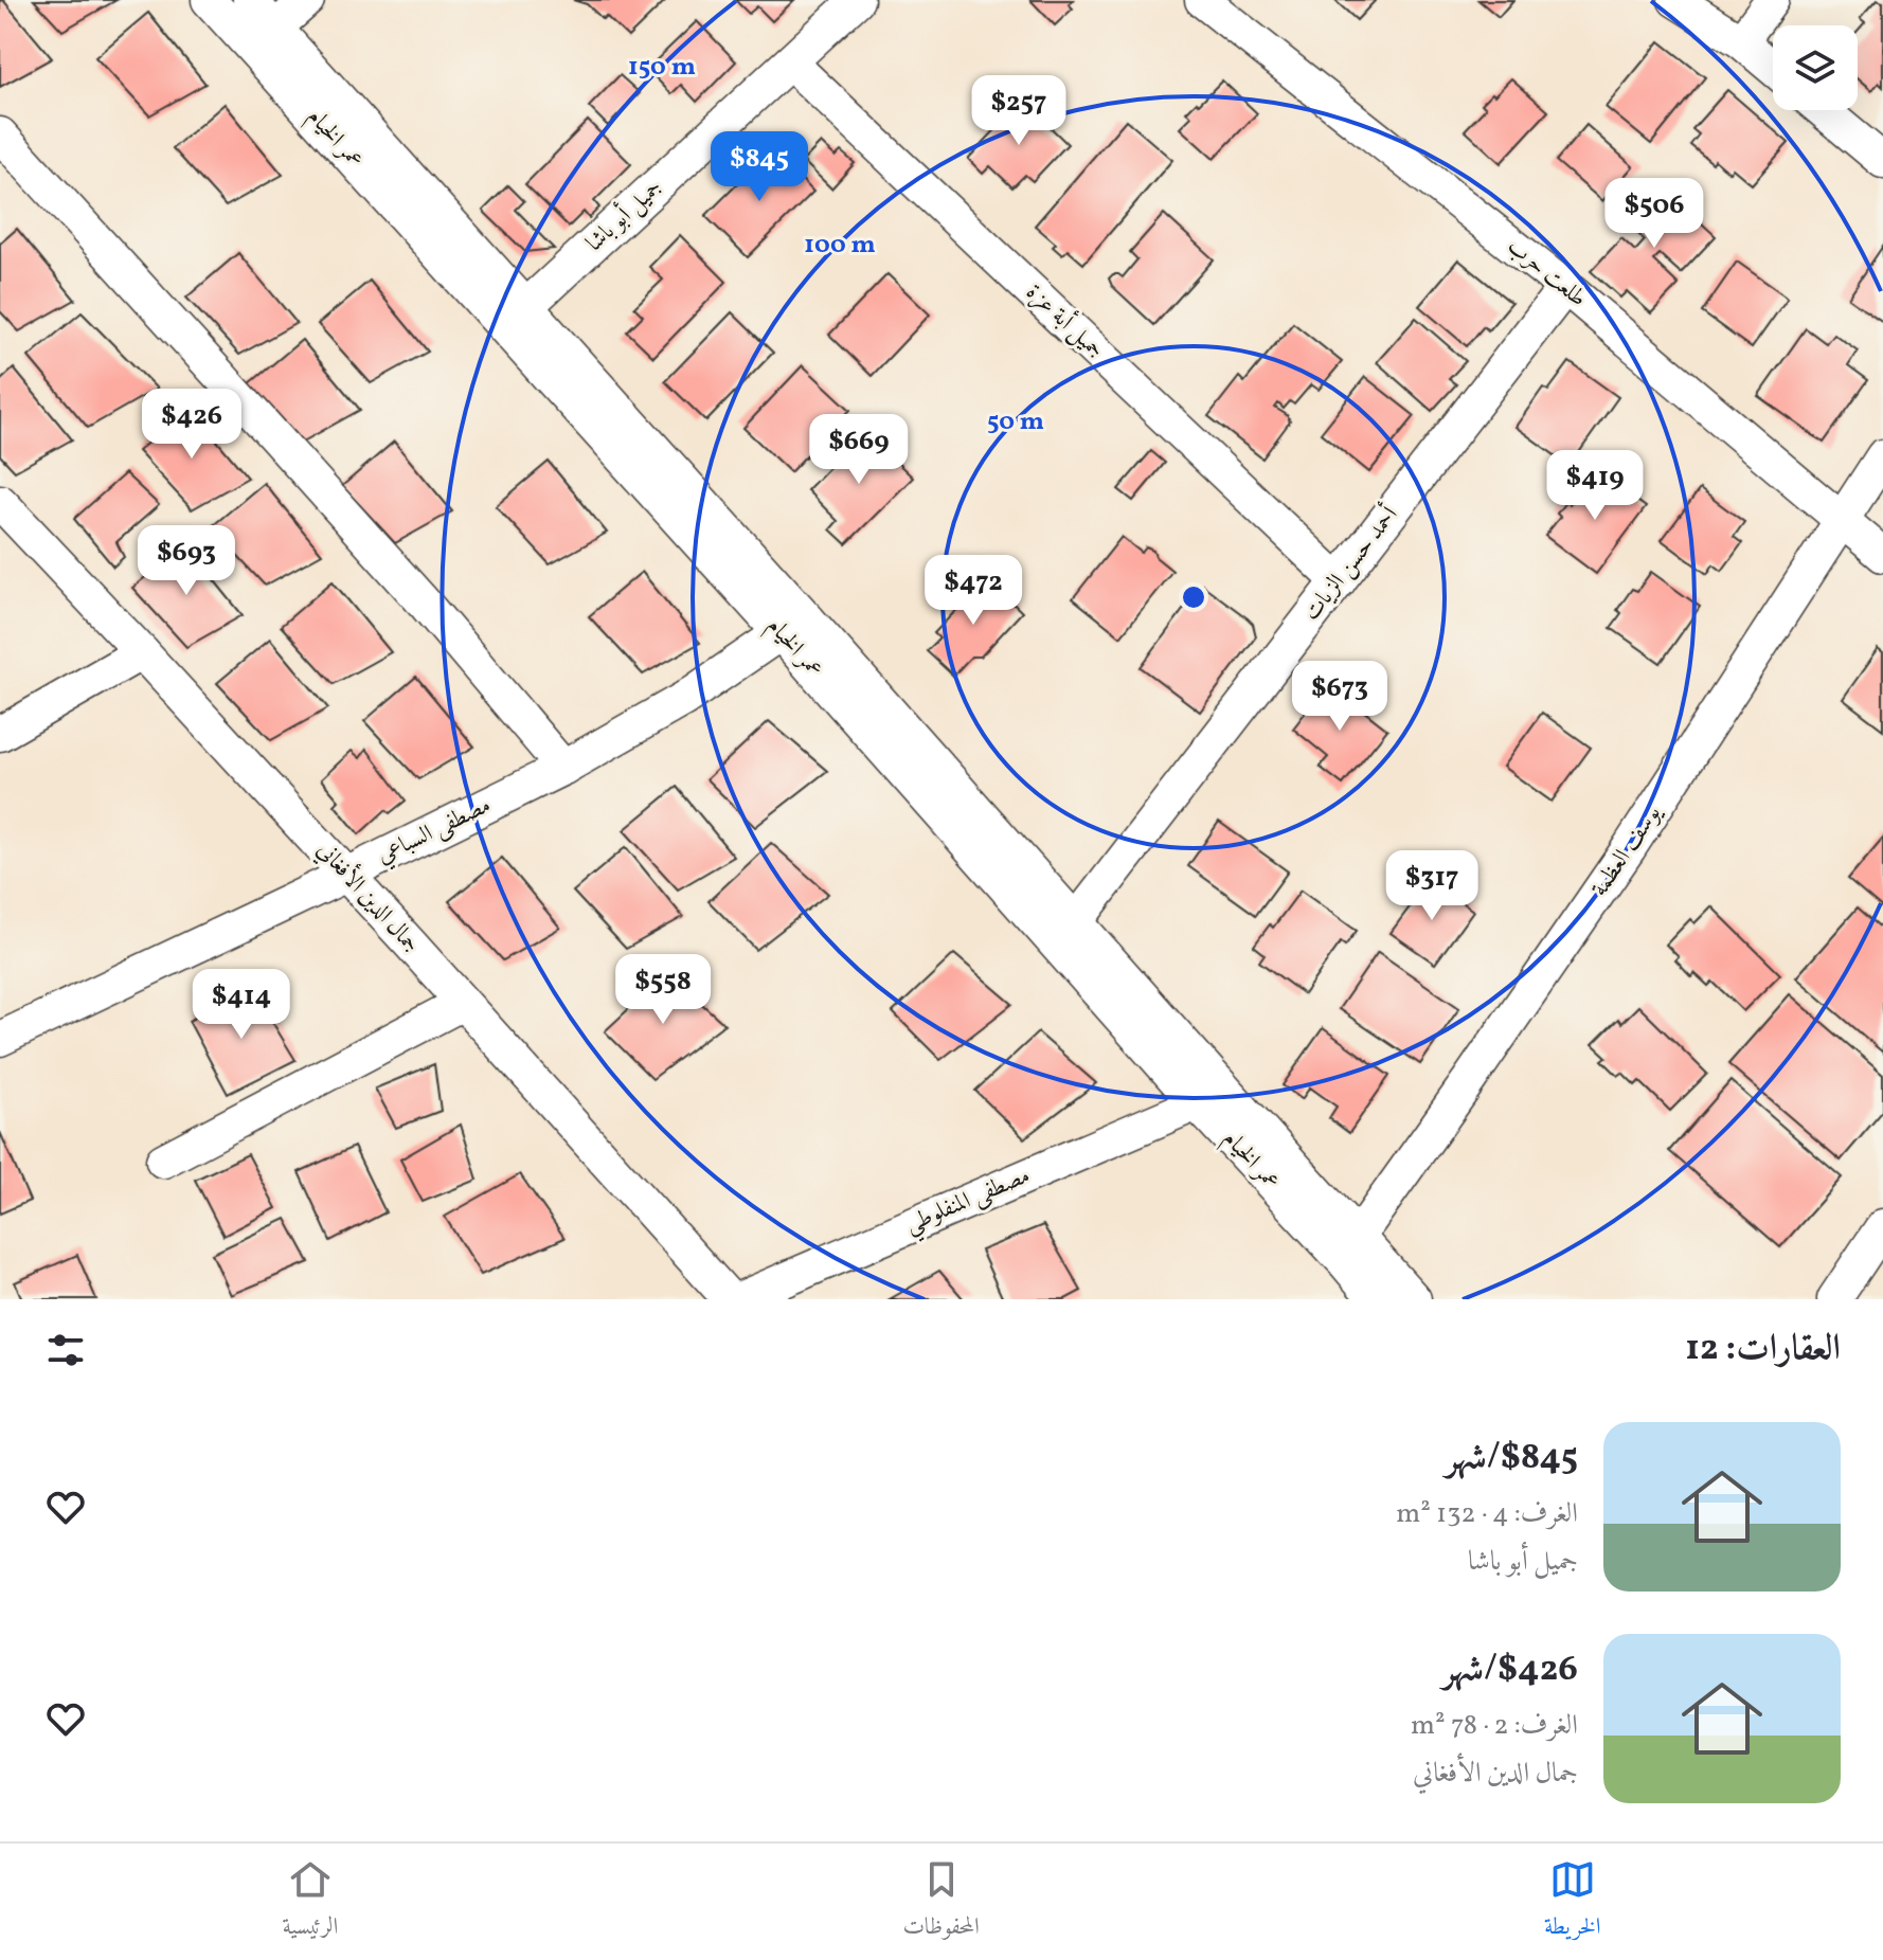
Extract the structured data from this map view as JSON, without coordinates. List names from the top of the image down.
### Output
{
  "streets": {
    "street": [
      "عمر الخيام",
      "جميل أبو باشا",
      "طلعت حرب",
      "جميل أبة عزة",
      "أحمد حسن الزيات",
      "مصطفى السباعي",
      "يوسف العظمة",
      "جمال الدين الأفغاني",
      "مصطفى المنفلوطي"
    ]
  },
  "crossings": [
    ["عمر الخيام", "جميل أبو باشا"],
    ["عمر الخيام", "أحمد حسن الزيات"],
    ["عمر الخيام", "مصطفى السباعي"],
    ["عمر الخيام", "يوسف العظمة"],
    ["عمر الخيام", "مصطفى المنفلوطي"],
    ["جميل أبو باشا", "جميل أبة عزة"],
    ["طلعت حرب", "أحمد حسن الزيات"],
    ["طلعت حرب", "يوسف العظمة"],
    ["جميل أبة عزة", "أحمد حسن الزيات"],
    ["مصطفى السباعي", "جمال الدين الأفغاني"]
  ],
  "page": {
    "price": [
      "$257",
      "$845",
      "$506",
      "$426",
      "$669",
      "$419",
      "$693",
      "$472",
      "$673",
      "$317",
      "$558",
      "$414"
    ],
    "heading": "العقارات: 12",
    "list": [
      {
        "name": "$845/شهر",
        "note": "الغرف: 4 · 132 m² · جميل أبو باشا"
      },
      {
        "name": "$426/شهر",
        "note": "الغرف: 2 · 78 m² · جمال الدين الأفغاني"
      }
    ],
    "tabs": ["الخريطة", "المحفوظات", "الرئيسية"]
  },
  "rings": ["150 m", "100 m", "50 m"]
}
